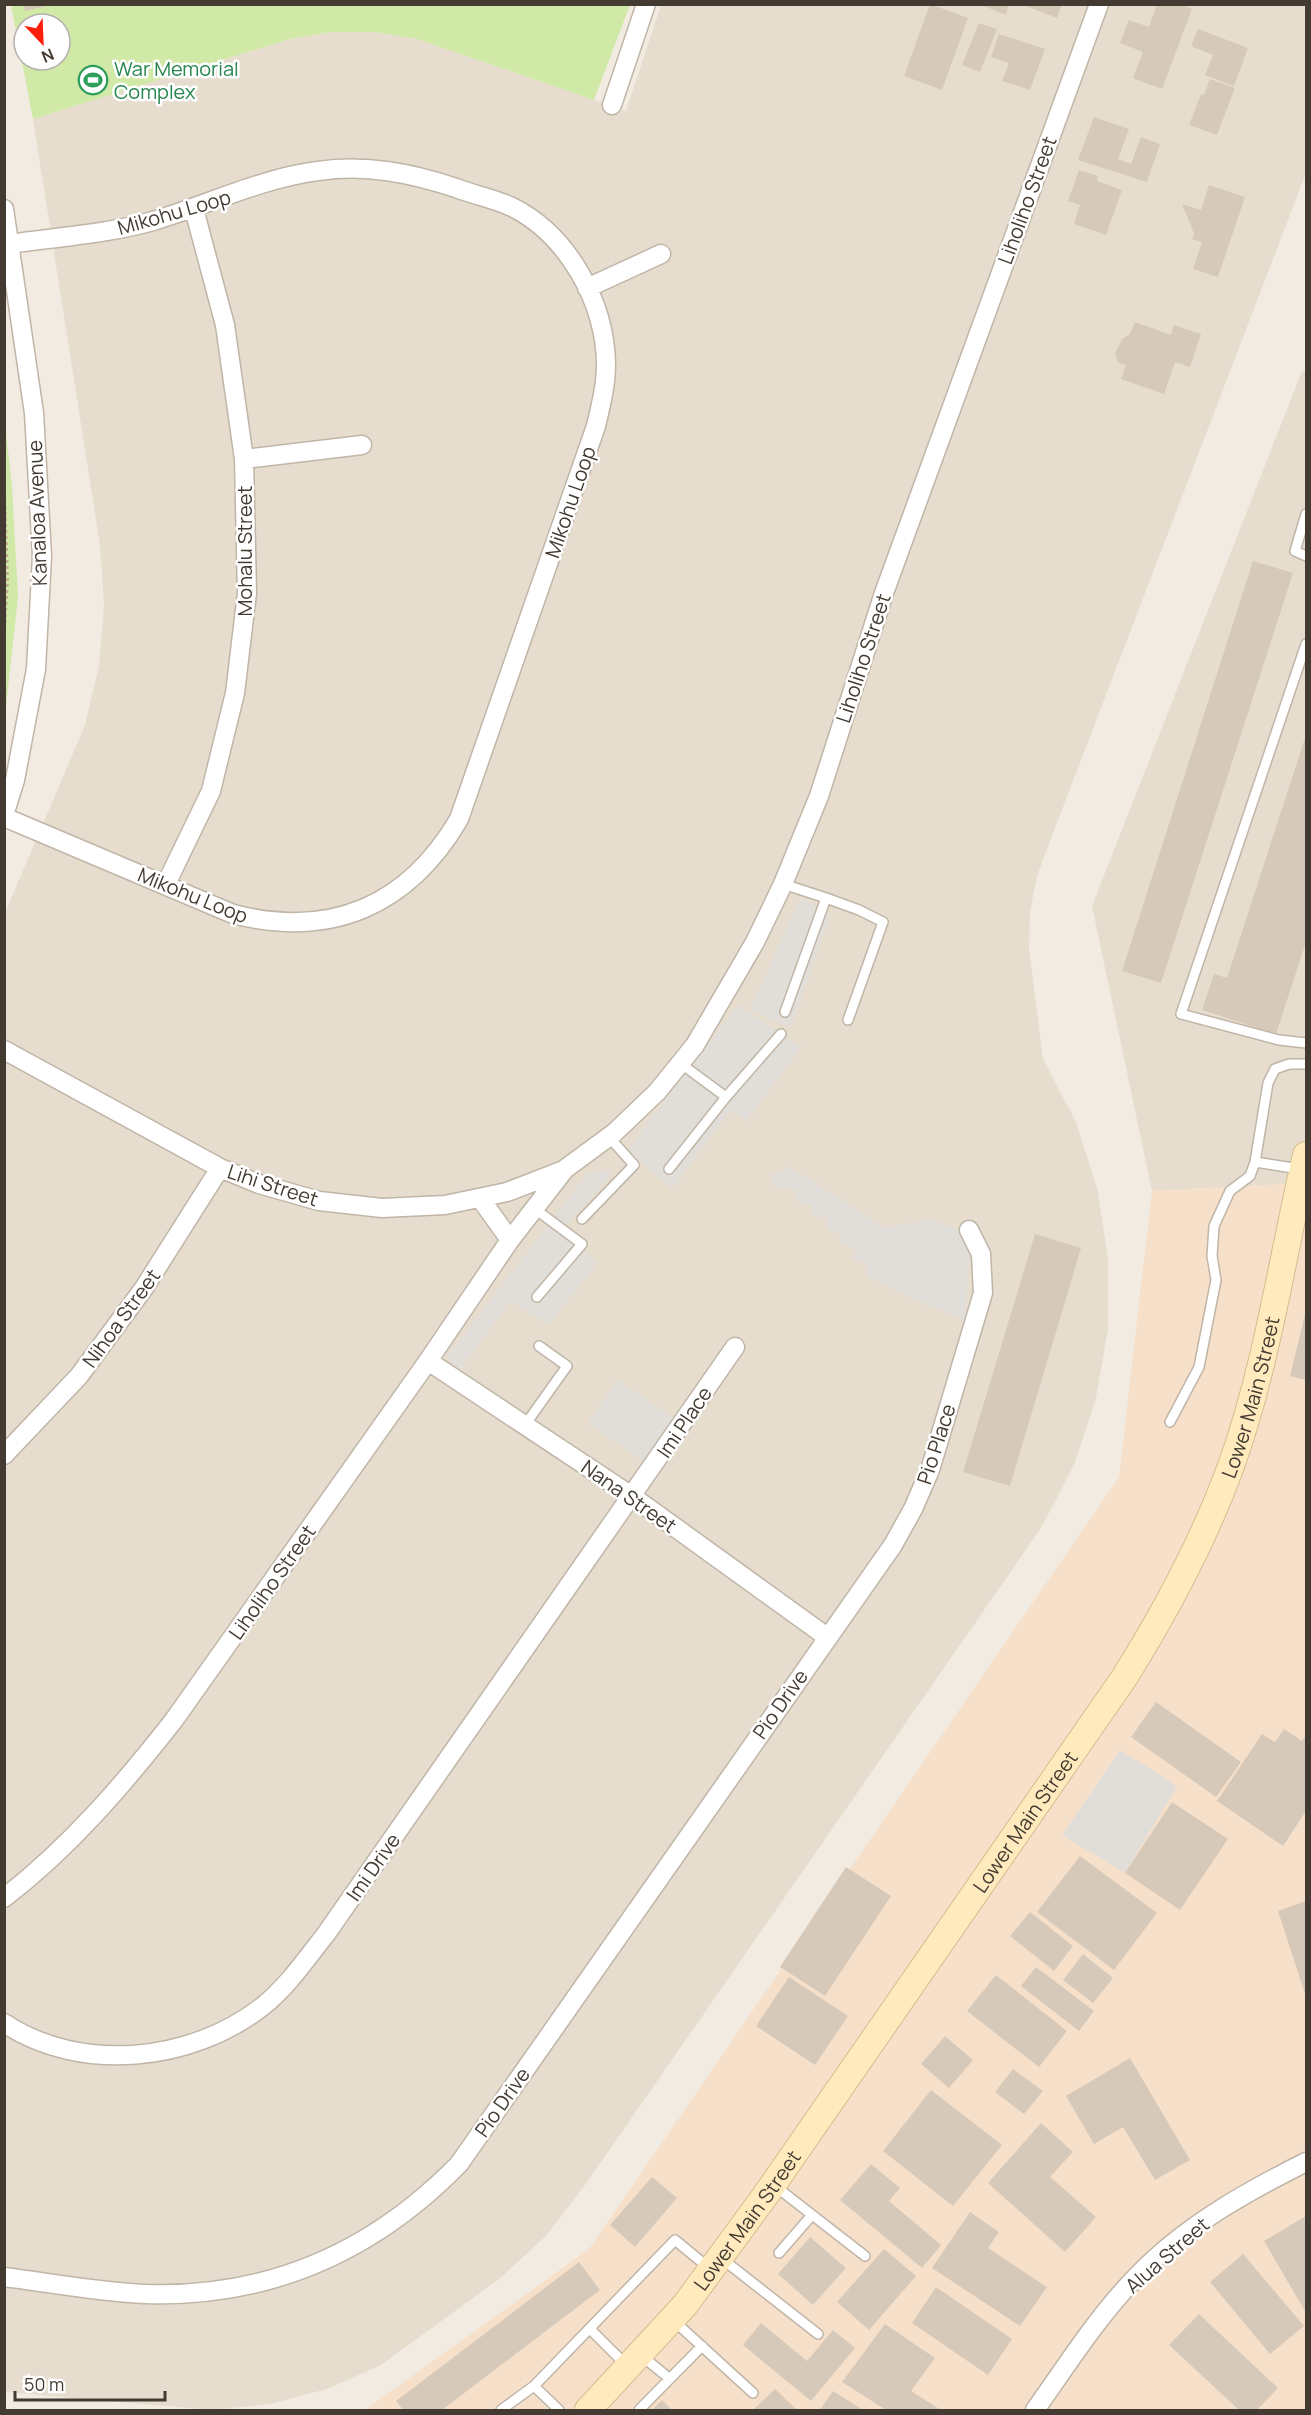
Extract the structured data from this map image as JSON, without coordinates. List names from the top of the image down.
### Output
{
  "streets": {
    "street": [
      "Liholiho Street",
      "Mikohu Loop",
      "Kanaloa Avenue",
      "Mohalu Street",
      "Lihi Street",
      "Nihoa Street",
      "Lower Main Street",
      "Imi Place",
      "Pio Place",
      "Nana Street",
      "Pio Drive",
      "Imi Drive",
      "Alua Street"
    ]
  },
  "crossings": [
    ["Liholiho Street", "Lihi Street"],
    ["Liholiho Street", "Nana Street"],
    ["Mikohu Loop", "Kanaloa Avenue"],
    ["Mikohu Loop", "Mohalu Street"],
    ["Lihi Street", "Nihoa Street"],
    ["Imi Place", "Nana Street"],
    ["Imi Place", "Imi Drive"],
    ["Pio Place", "Nana Street"],
    ["Pio Place", "Pio Drive"],
    ["Nana Street", "Pio Drive"],
    ["Nana Street", "Imi Drive"]
  ],
  "places": {
    "sports": ["War Memorial Complex"]
  },
  "scale_bar": "50 m",
  "north": "bottom right"
}
